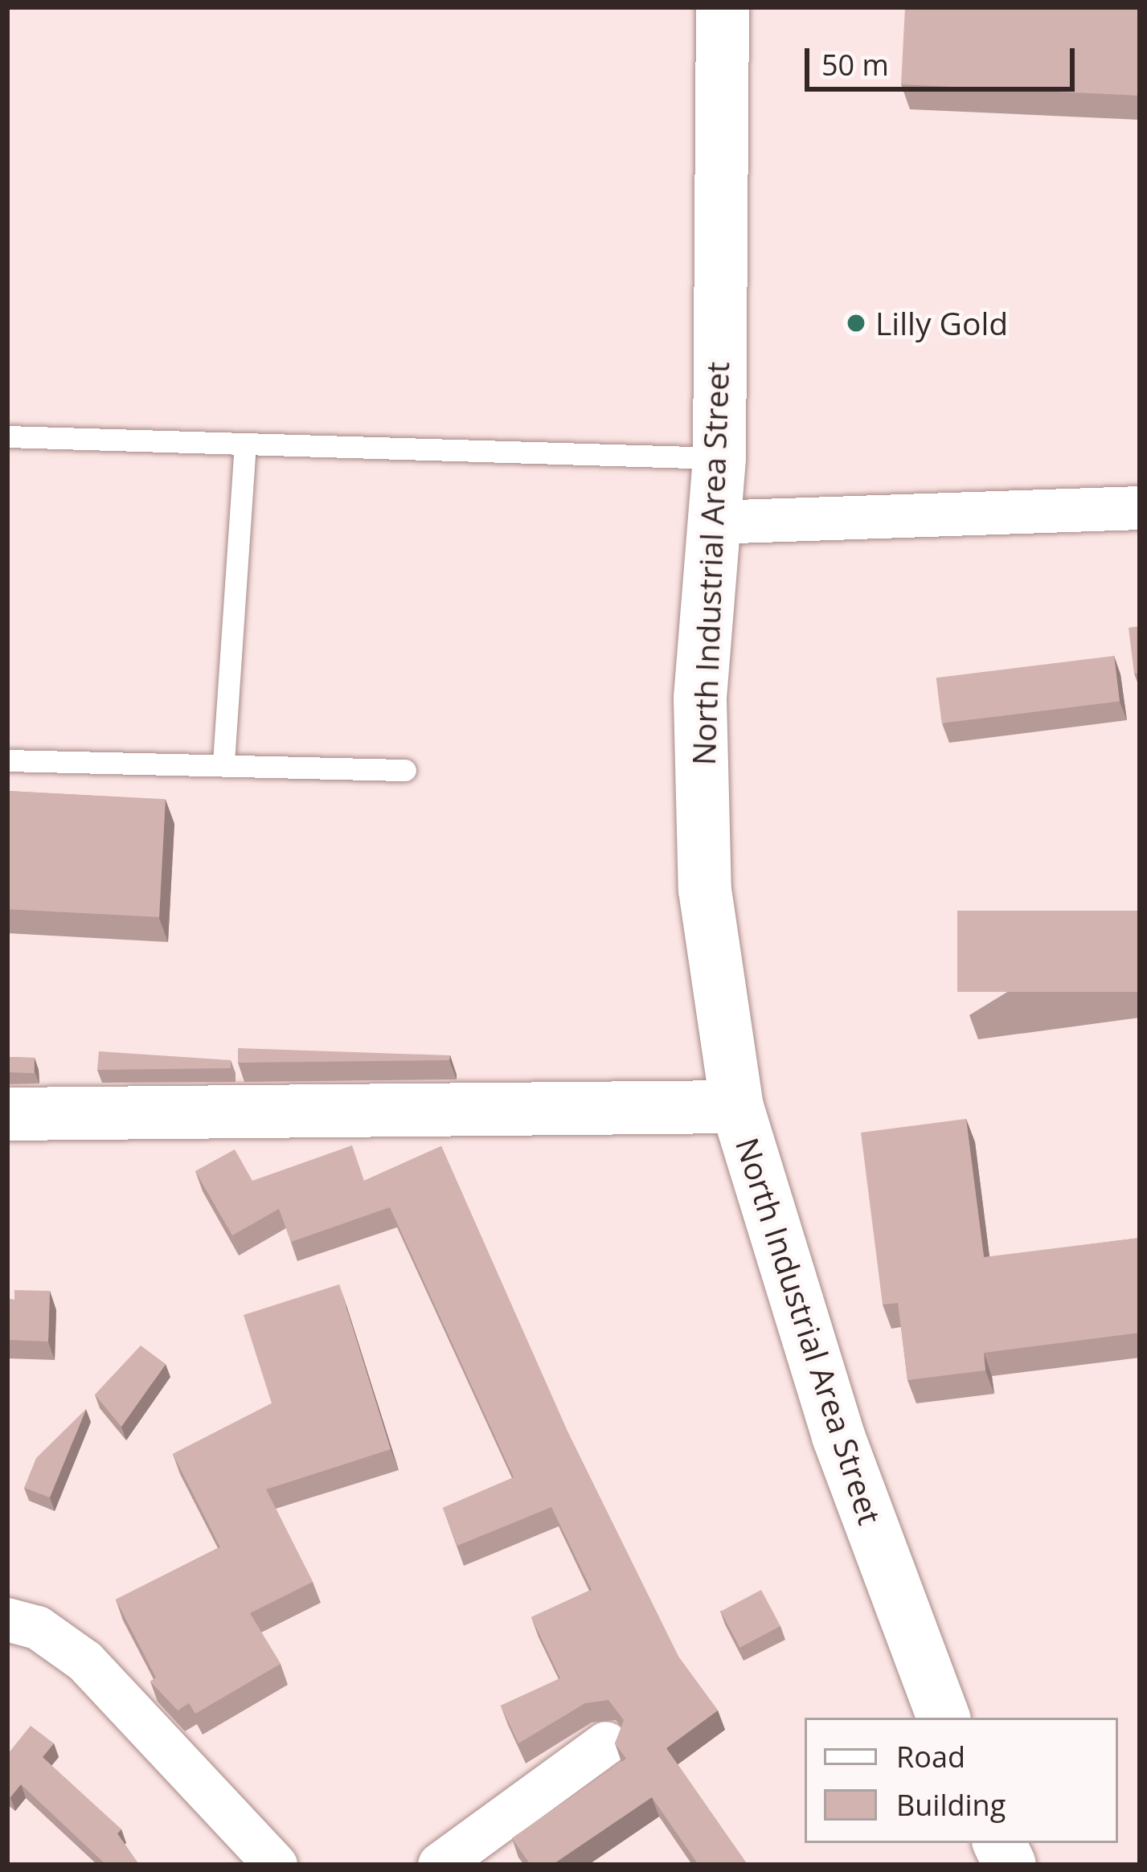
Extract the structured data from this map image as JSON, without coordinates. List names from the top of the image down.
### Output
{
  "streets": {
    "main road": ["North Industrial Area Street"]
  },
  "places": ["Lilly Gold"],
  "legend": ["Road", "Building"],
  "scale_bar": "50 m"
}
